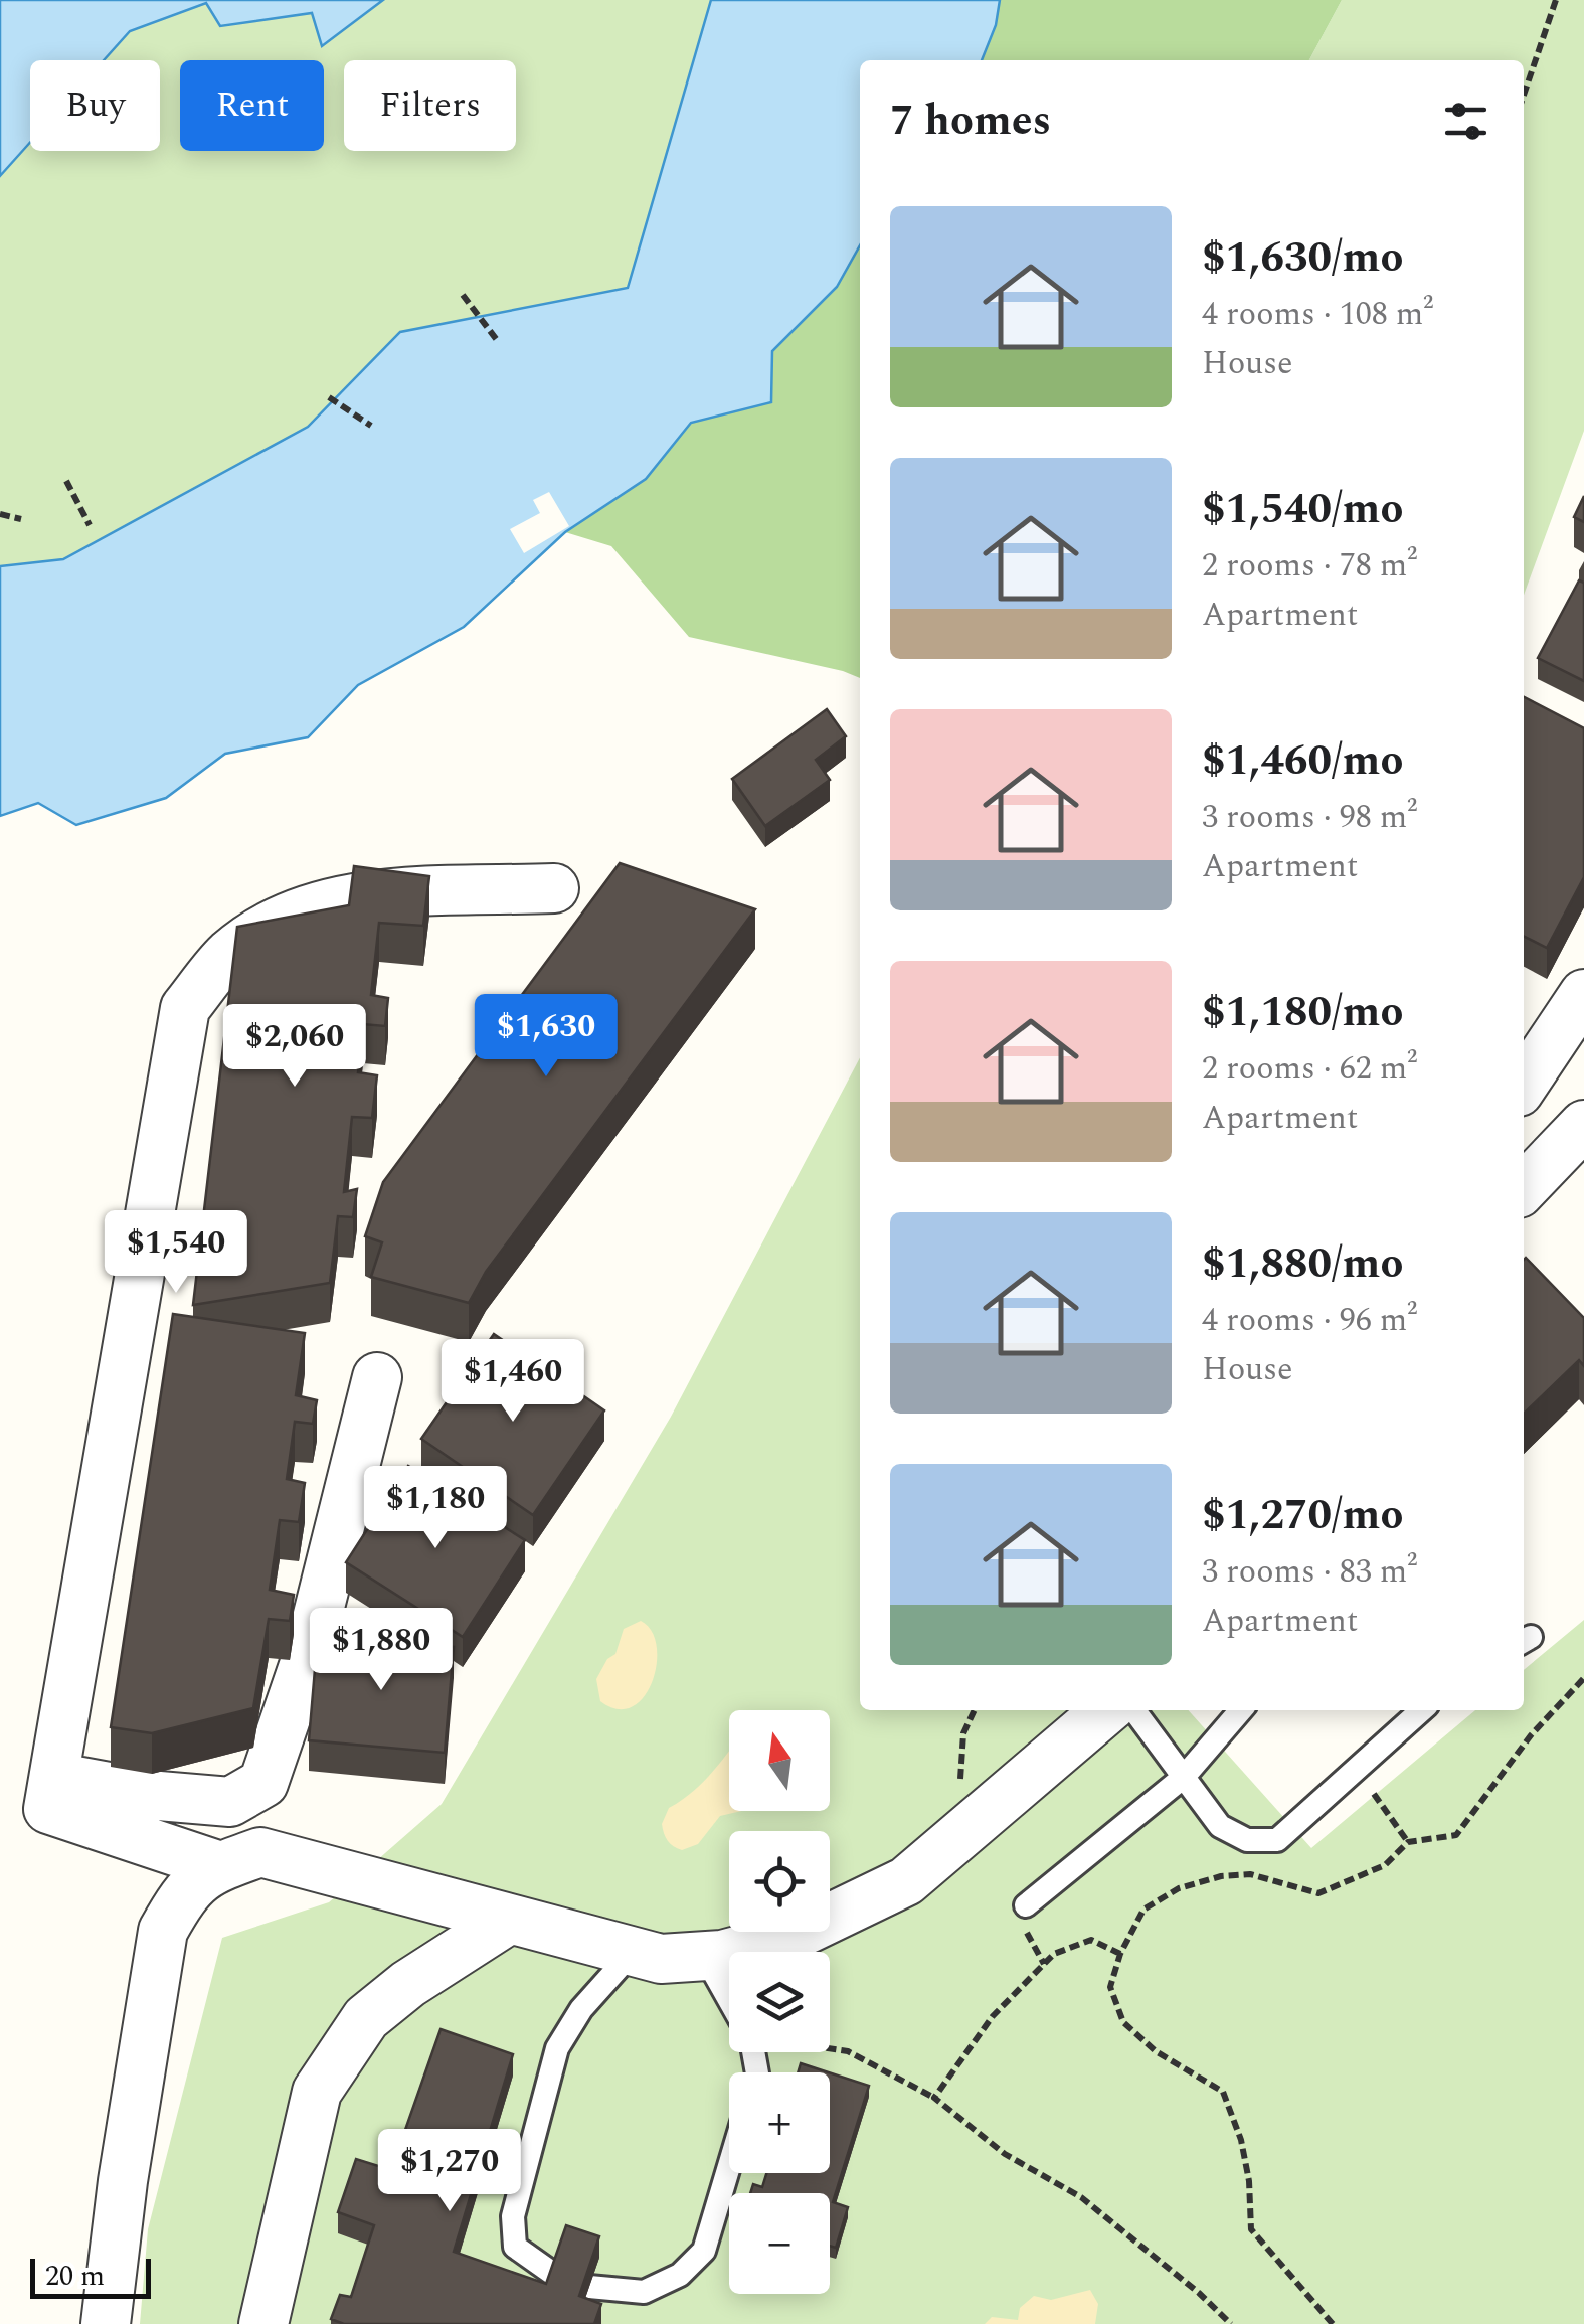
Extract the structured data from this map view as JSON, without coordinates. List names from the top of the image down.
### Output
{
  "scale_bar": "20 m",
  "north": "top",
  "page": {
    "chip": ["Buy", "Rent", "Filters"],
    "heading": "7 homes",
    "list": [
      {
        "name": "$1,630/mo",
        "note": "4 rooms · 108 m² · House"
      },
      {
        "name": "$1,540/mo",
        "note": "2 rooms · 78 m² · Apartment"
      },
      {
        "name": "$1,460/mo",
        "note": "3 rooms · 98 m² · Apartment"
      },
      {
        "name": "$1,180/mo",
        "note": "2 rooms · 62 m² · Apartment"
      },
      {
        "name": "$1,880/mo",
        "note": "4 rooms · 96 m² · House"
      },
      {
        "name": "$1,270/mo",
        "note": "3 rooms · 83 m² · Apartment"
      }
    ],
    "price": [
      "$1,630",
      "$2,060",
      "$1,540",
      "$1,460",
      "$1,180",
      "$1,880",
      "$1,270"
    ],
    "map_buttons": ["+", "−"],
    "scale": "20 m"
  }
}
